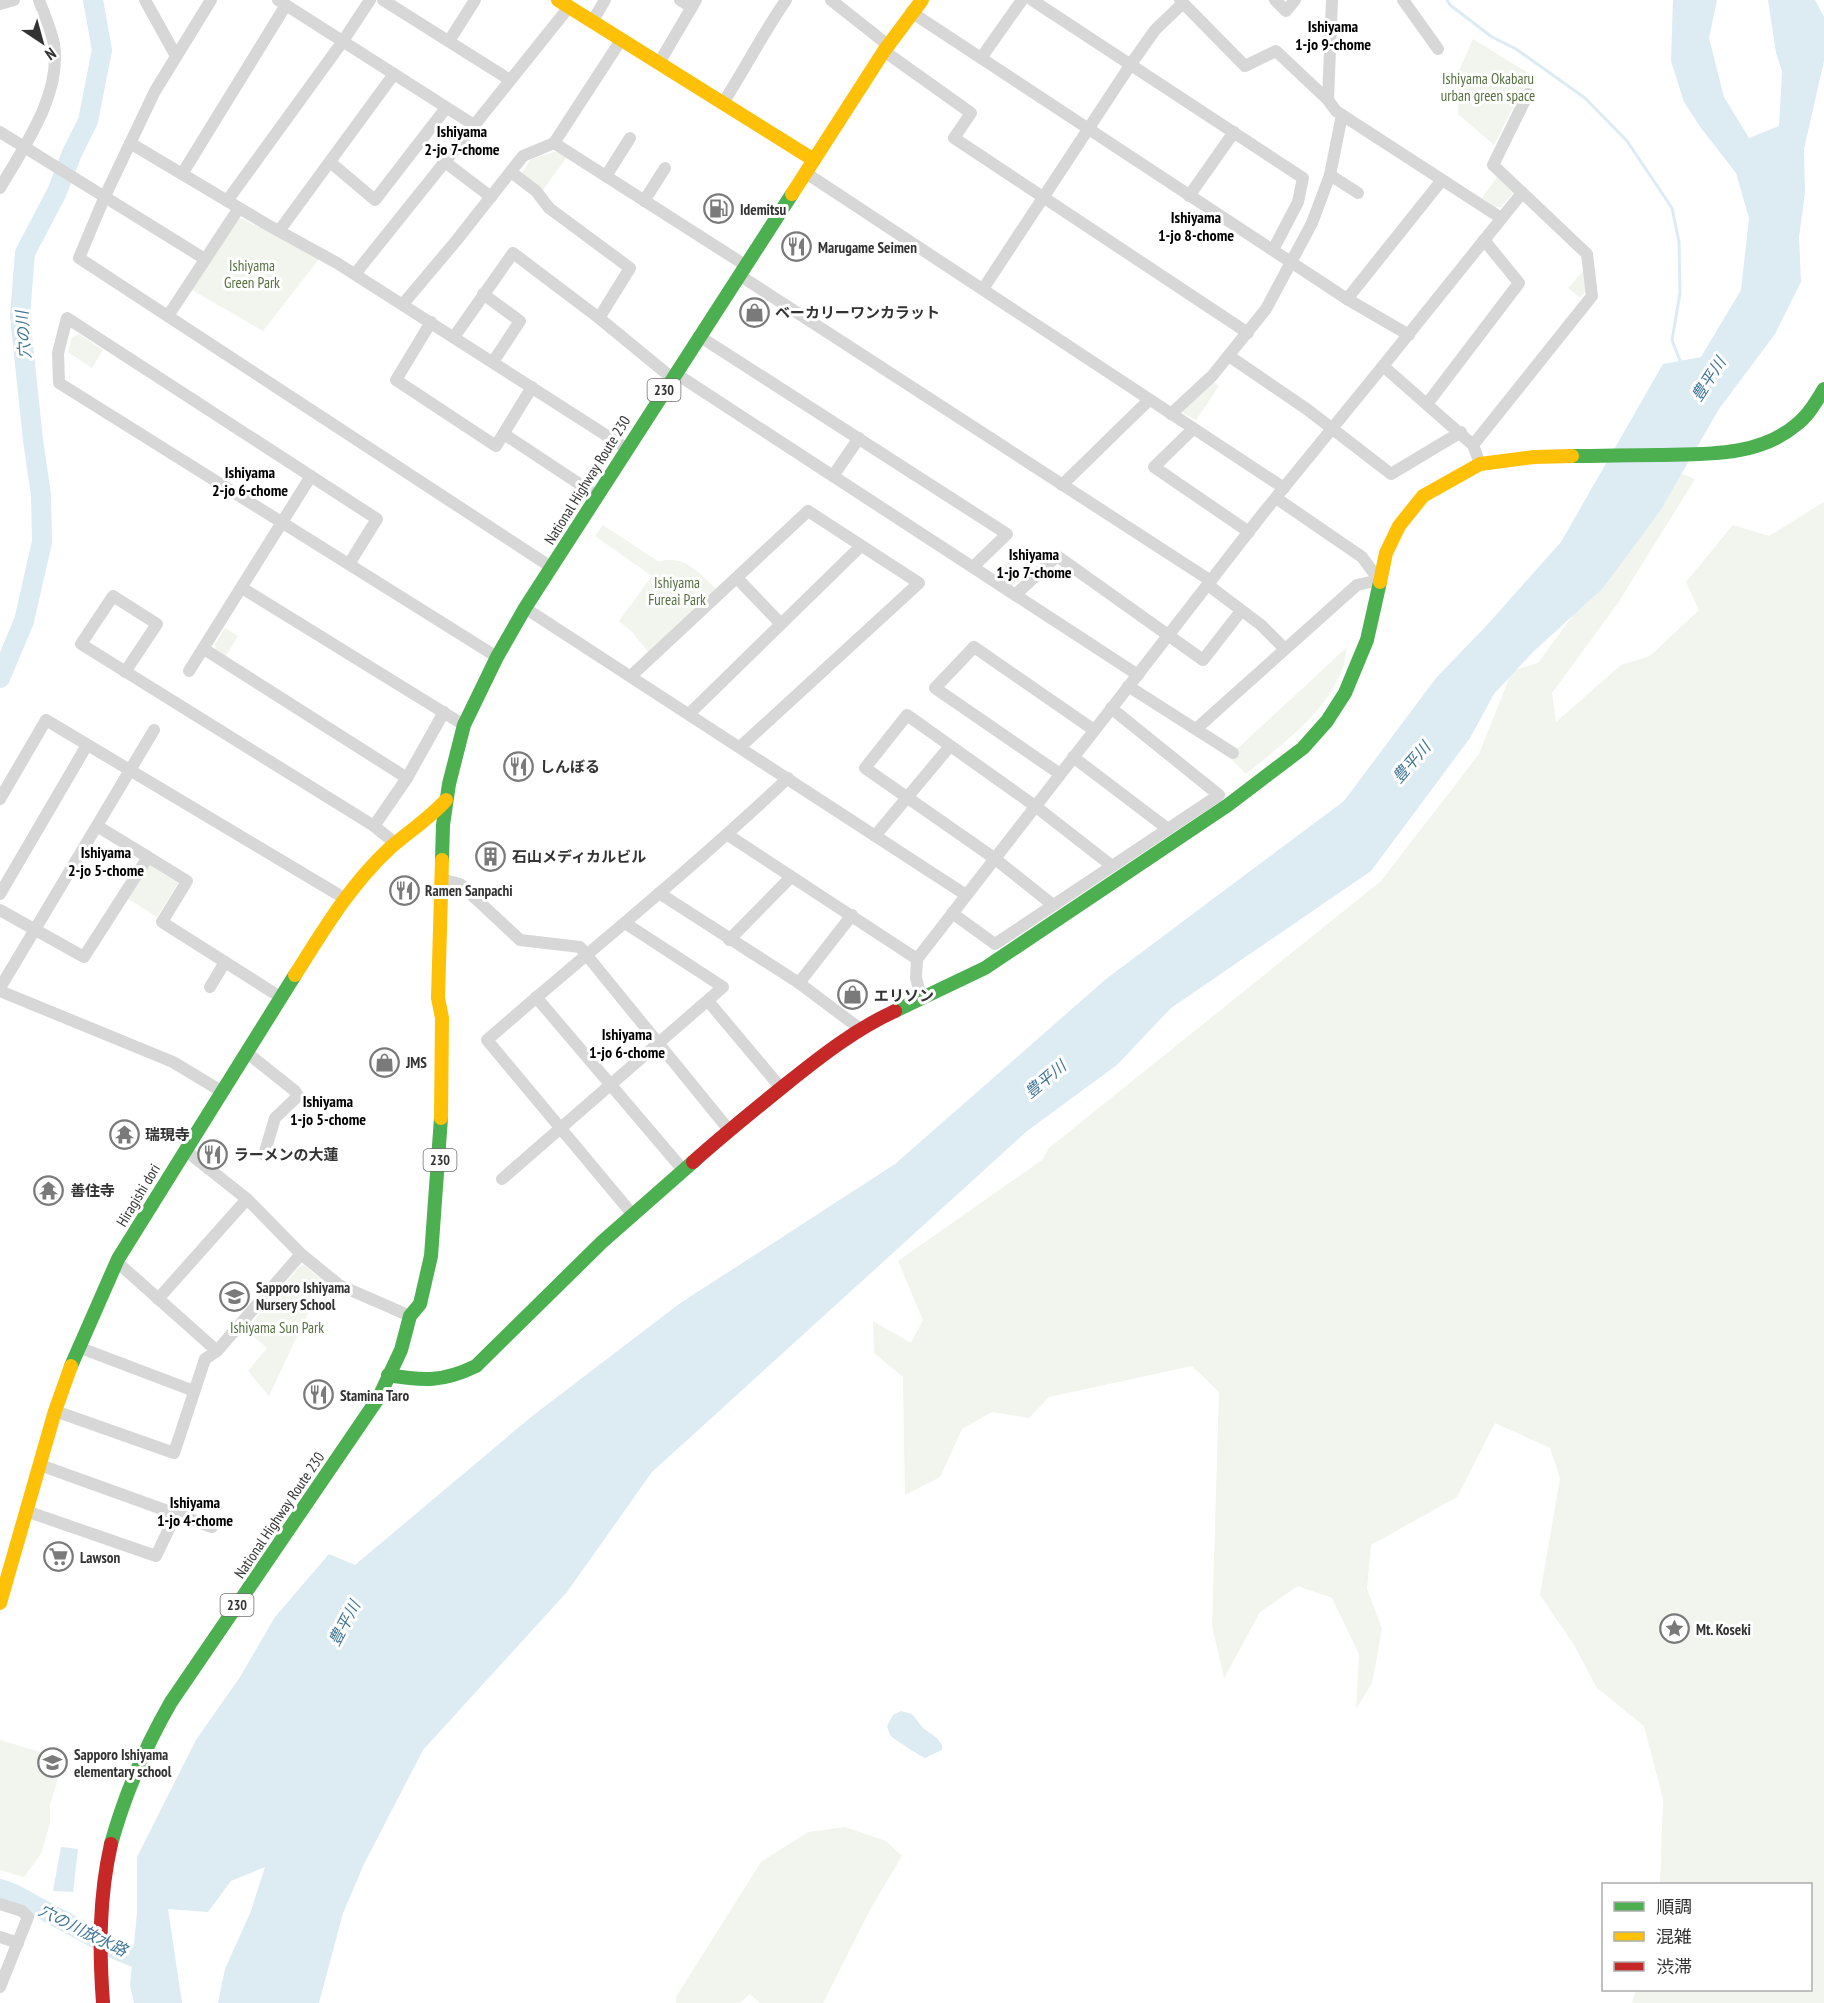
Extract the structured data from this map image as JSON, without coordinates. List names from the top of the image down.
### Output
{
  "streets": {
    "main road": ["230", "National Highway Route 230", "Hiragishi dori"]
  },
  "crossings": [
    ["National Highway Route 230", "Hiragishi dori"]
  ],
  "districts": [
    "Ishiyama 1-jo 9-chome",
    "Ishiyama 2-jo 7-chome",
    "Ishiyama 1-jo 8-chome",
    "Ishiyama 2-jo 6-chome",
    "Ishiyama 1-jo 7-chome",
    "Ishiyama 2-jo 5-chome",
    "Ishiyama 1-jo 6-chome",
    "Ishiyama 1-jo 5-chome",
    "Ishiyama 1-jo 4-chome"
  ],
  "water": ["穴の川", "豊平川", "穴の川放水路"],
  "parks": [
    "Ishiyama Okabaru urban green space",
    "Ishiyama Green Park",
    "Ishiyama Fureai Park",
    "Ishiyama Sun Park"
  ],
  "places": {
    "fuel station": ["Idemitsu"],
    "restaurant": [
      "Marugame Seimen",
      "しんぼる",
      "Ramen Sanpachi",
      "ラーメンの大蓮",
      "Stamina Taro"
    ],
    "shop": ["ベーカリーワンカラット", "エリソン", "JMS"],
    "building": ["石山メディカルビル"],
    "temple": ["瑞現寺", "善住寺"],
    "school or university": ["Sapporo Ishiyama Nursery School", "Sapporo Ishiyama elementary school"],
    "supermarket": ["Lawson"],
    "place": ["Mt. Koseki"]
  },
  "legend": ["順調", "混雑", "渋滞"],
  "north": "bottom right"
}
